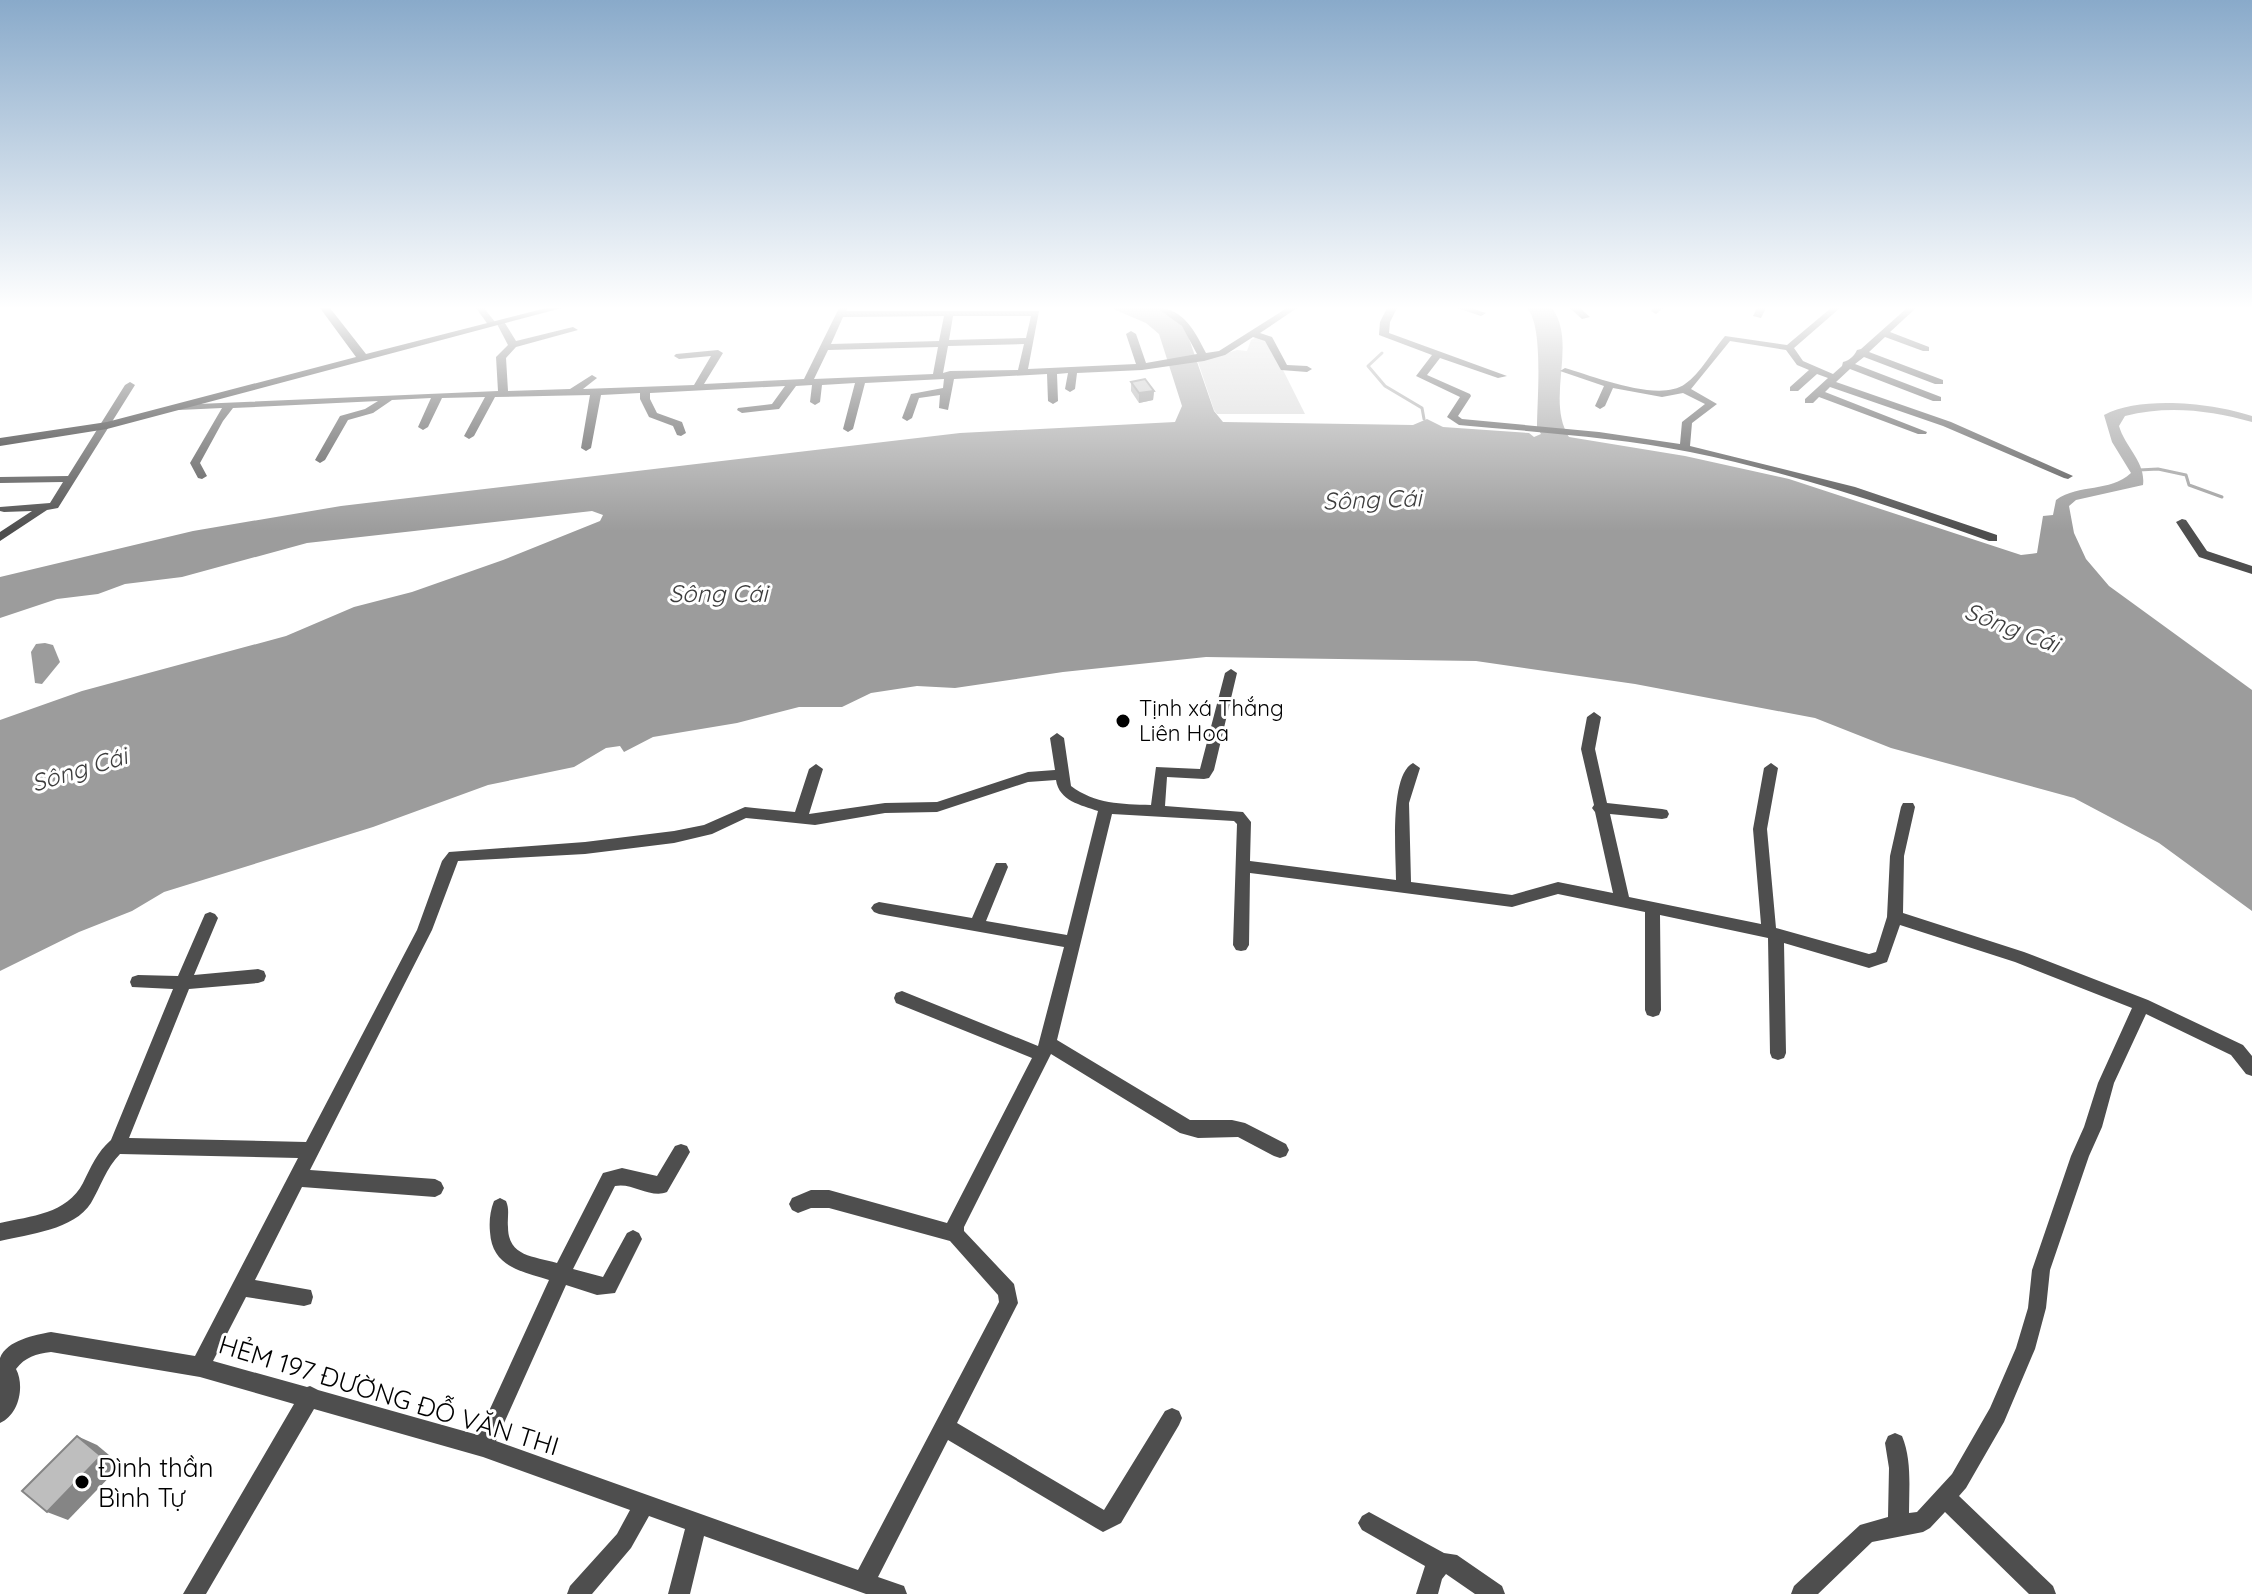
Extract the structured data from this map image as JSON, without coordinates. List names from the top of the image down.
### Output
{
  "streets": {
    "street": ["HẺM 197 ĐƯỜNG ĐỖ VĂN THI"]
  },
  "water": ["Sông Cái"],
  "places": ["Tịnh xá Thắng Liên Hoa", "Đình thần Bình Tự"]
}
